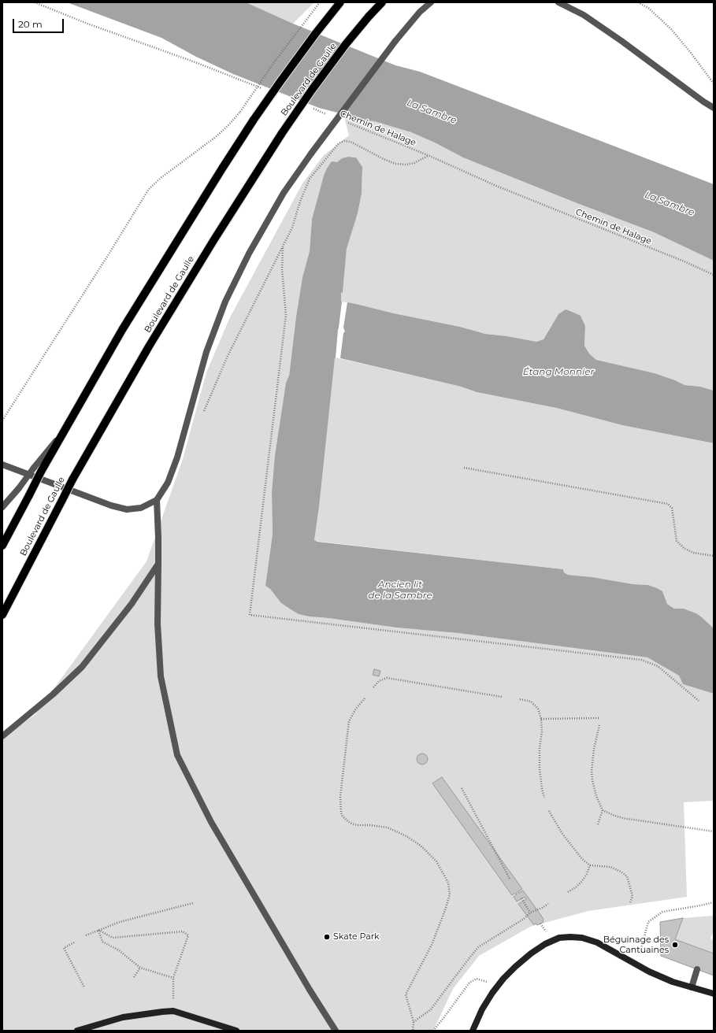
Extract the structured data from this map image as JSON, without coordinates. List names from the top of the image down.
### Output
{
  "streets": {
    "main road": ["Boulevard de Gaulle"],
    "path": ["Chemin de Halage"]
  },
  "water": ["La Sambre", "Étang Monnier", "Ancien lit de la Sambre"],
  "places": ["Skate Park", "Béguinage des Cantuaines"],
  "scale_bar": "20 m"
}
